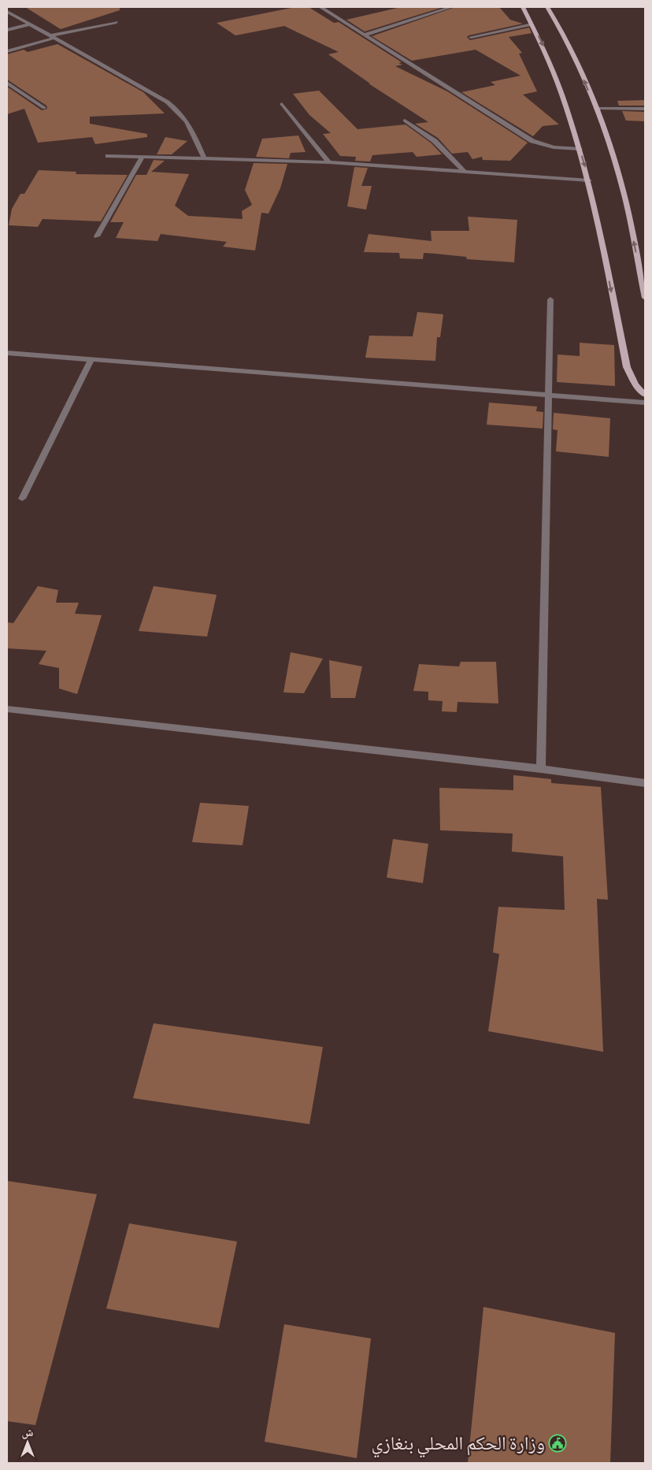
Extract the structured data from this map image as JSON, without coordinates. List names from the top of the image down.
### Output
{
  "places": {
    "public building": ["وزارة الحكم المحلي بنغازي"]
  },
  "north": "top"
}
